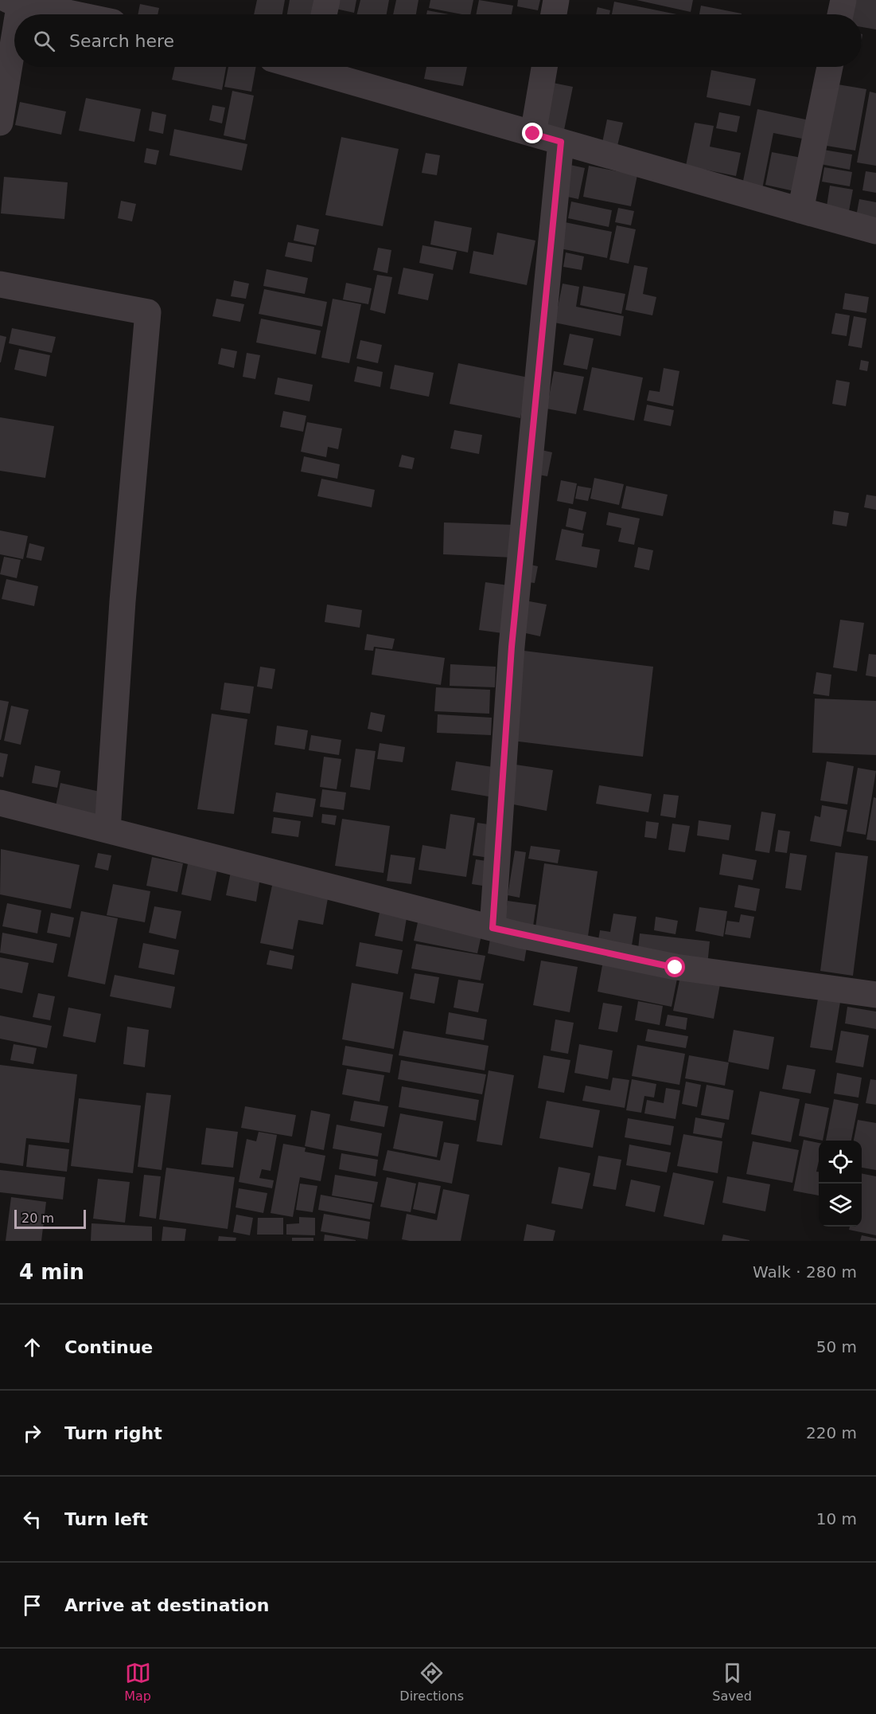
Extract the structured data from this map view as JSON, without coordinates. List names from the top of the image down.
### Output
{
  "scale_bar": "20 m",
  "page": {
    "search": "Search here",
    "scale": "20 m",
    "heading": ["4 min", "Walk · 280 m"],
    "list": [
      ["Continue", "50 m"],
      ["Turn right", "220 m"],
      ["Turn left", "10 m"],
      "Arrive at destination"
    ],
    "nav": ["Map", "Directions", "Saved"]
  }
}
